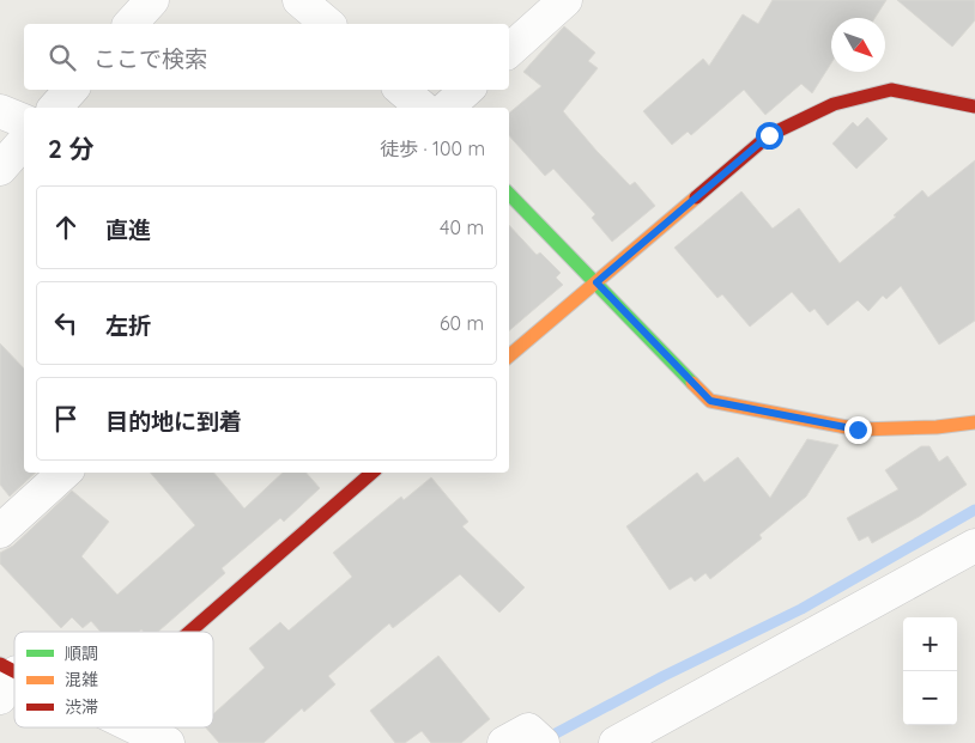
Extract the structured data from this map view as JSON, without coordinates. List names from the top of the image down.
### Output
{
  "legend": ["順調", "混雑", "渋滞"],
  "north": "bottom right",
  "page": {
    "search": "ここで検索",
    "heading": ["2 分", "徒歩 · 100 m"],
    "list": [
      ["直進", "40 m"],
      ["左折", "60 m"],
      "目的地に到着"
    ],
    "map_buttons": ["+", "−"]
  }
}
